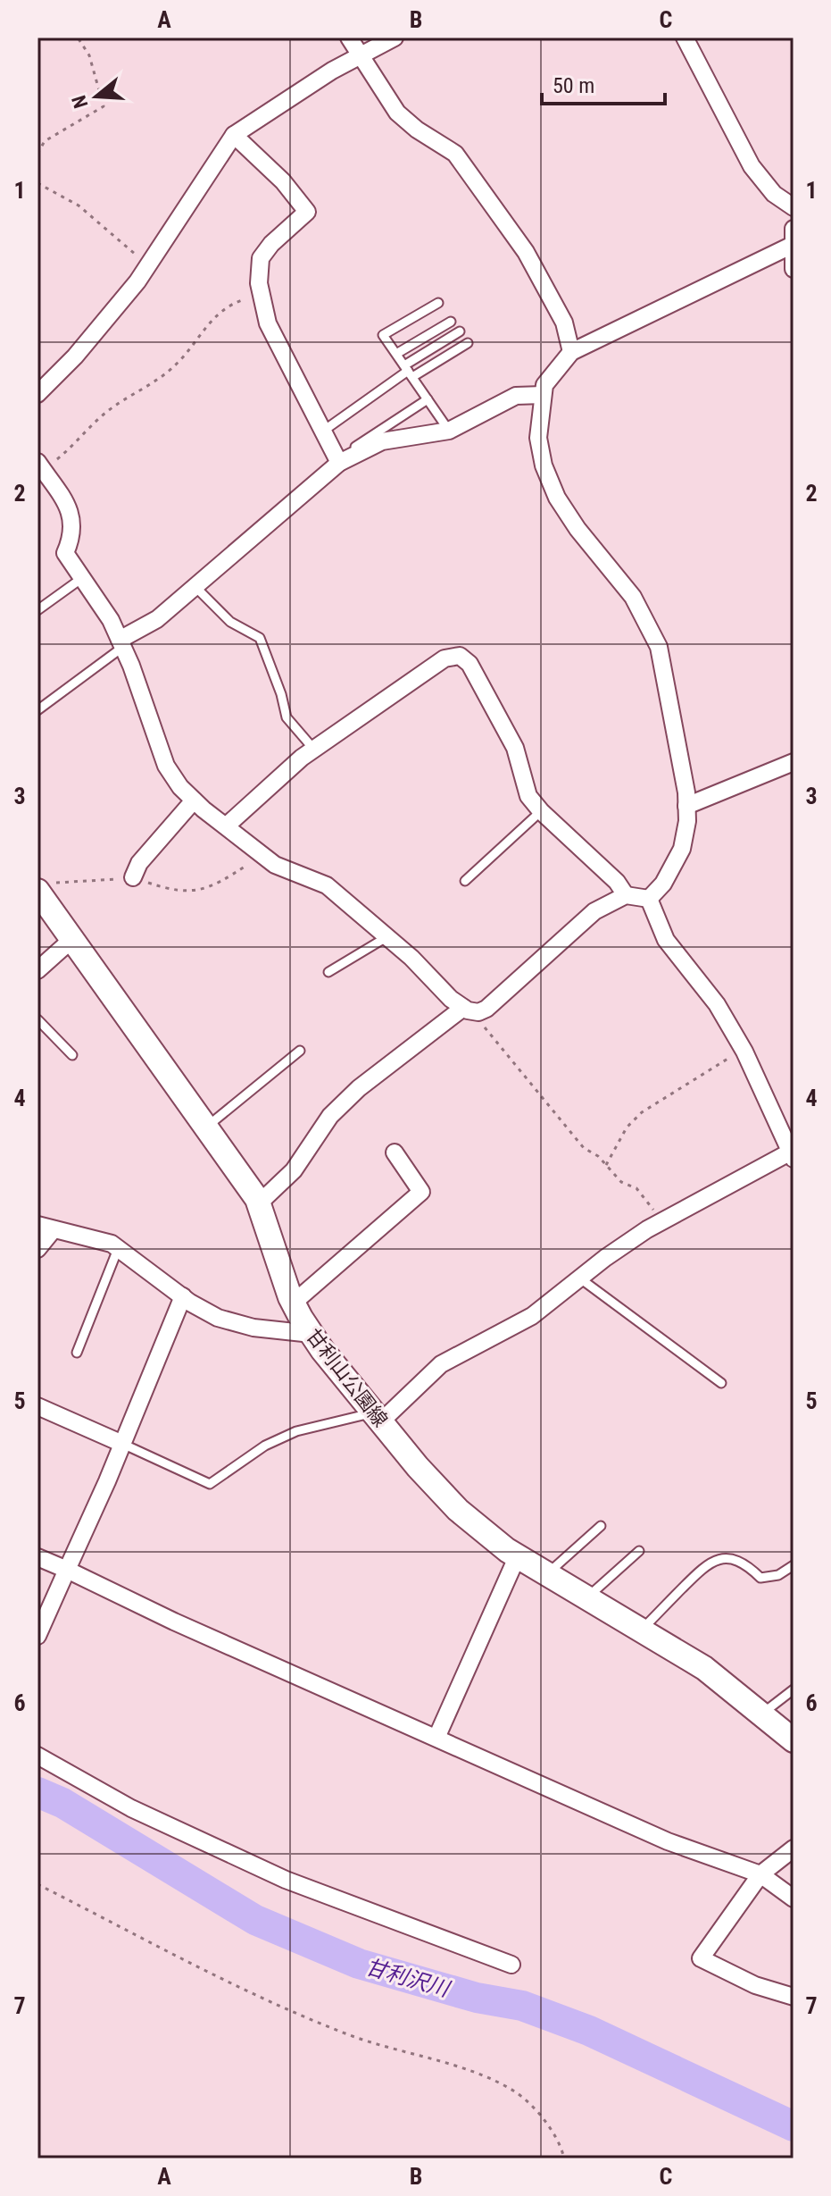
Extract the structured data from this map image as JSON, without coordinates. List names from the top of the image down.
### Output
{
  "streets": {
    "main road": ["甘利山公園線"]
  },
  "water": ["甘利沢川"],
  "scale_bar": "50 m",
  "north": "left",
  "grid": {
    "columns": ["A", "B", "C"],
    "rows": [
      "1",
      "2",
      "3",
      "4",
      "5",
      "6",
      "7"
    ]
  }
}
